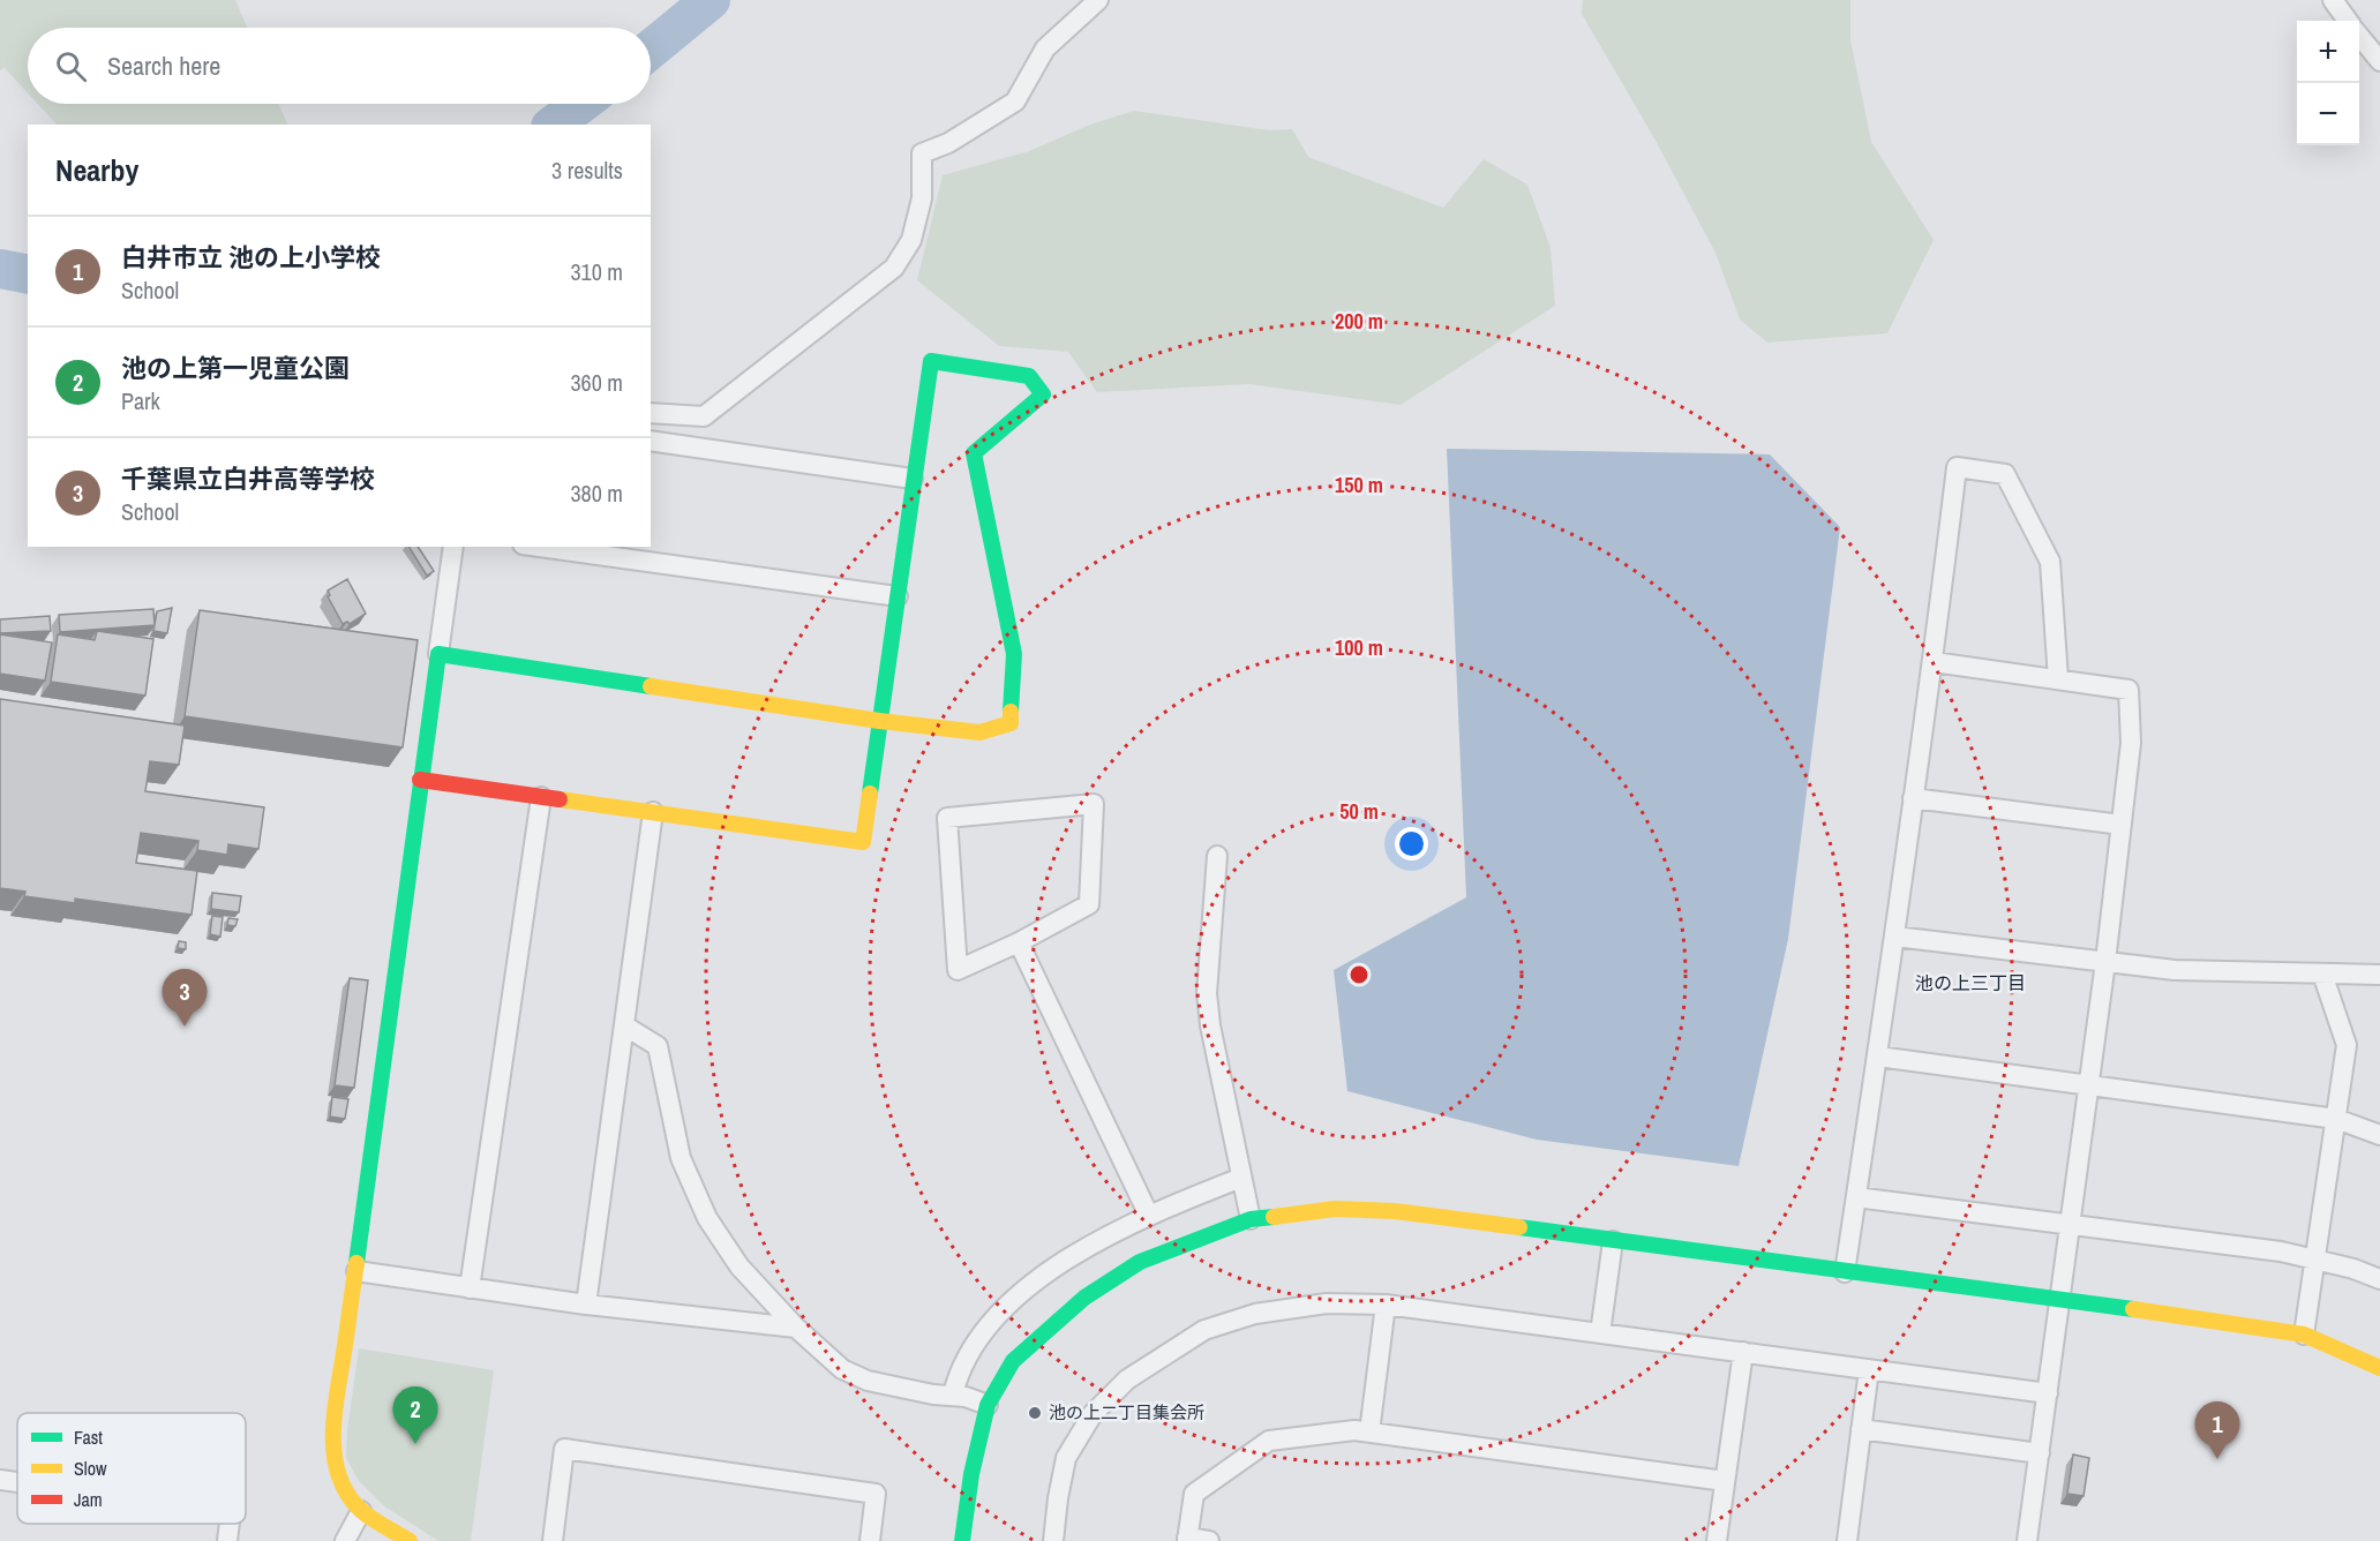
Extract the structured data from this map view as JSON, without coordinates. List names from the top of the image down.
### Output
{
  "districts": ["池の上三丁目"],
  "places": ["池の上二丁目集会所"],
  "legend": ["Fast", "Slow", "Jam"],
  "page": {
    "map_buttons": ["+", "−"],
    "search": "Search here",
    "heading": ["Nearby", "3 results"],
    "list": [
      {
        "mark": "1",
        "name": "白井市立 池の上小学校",
        "note": "School",
        "value": "310 m"
      },
      {
        "mark": "2",
        "name": "池の上第一児童公園",
        "note": "Park",
        "value": "360 m"
      },
      {
        "mark": "3",
        "name": "千葉県立白井高等学校",
        "note": "School",
        "value": "380 m"
      }
    ],
    "pins": ["3", "2", "1"]
  },
  "rings": [
    "200 m",
    "150 m",
    "100 m",
    "50 m"
  ]
}
